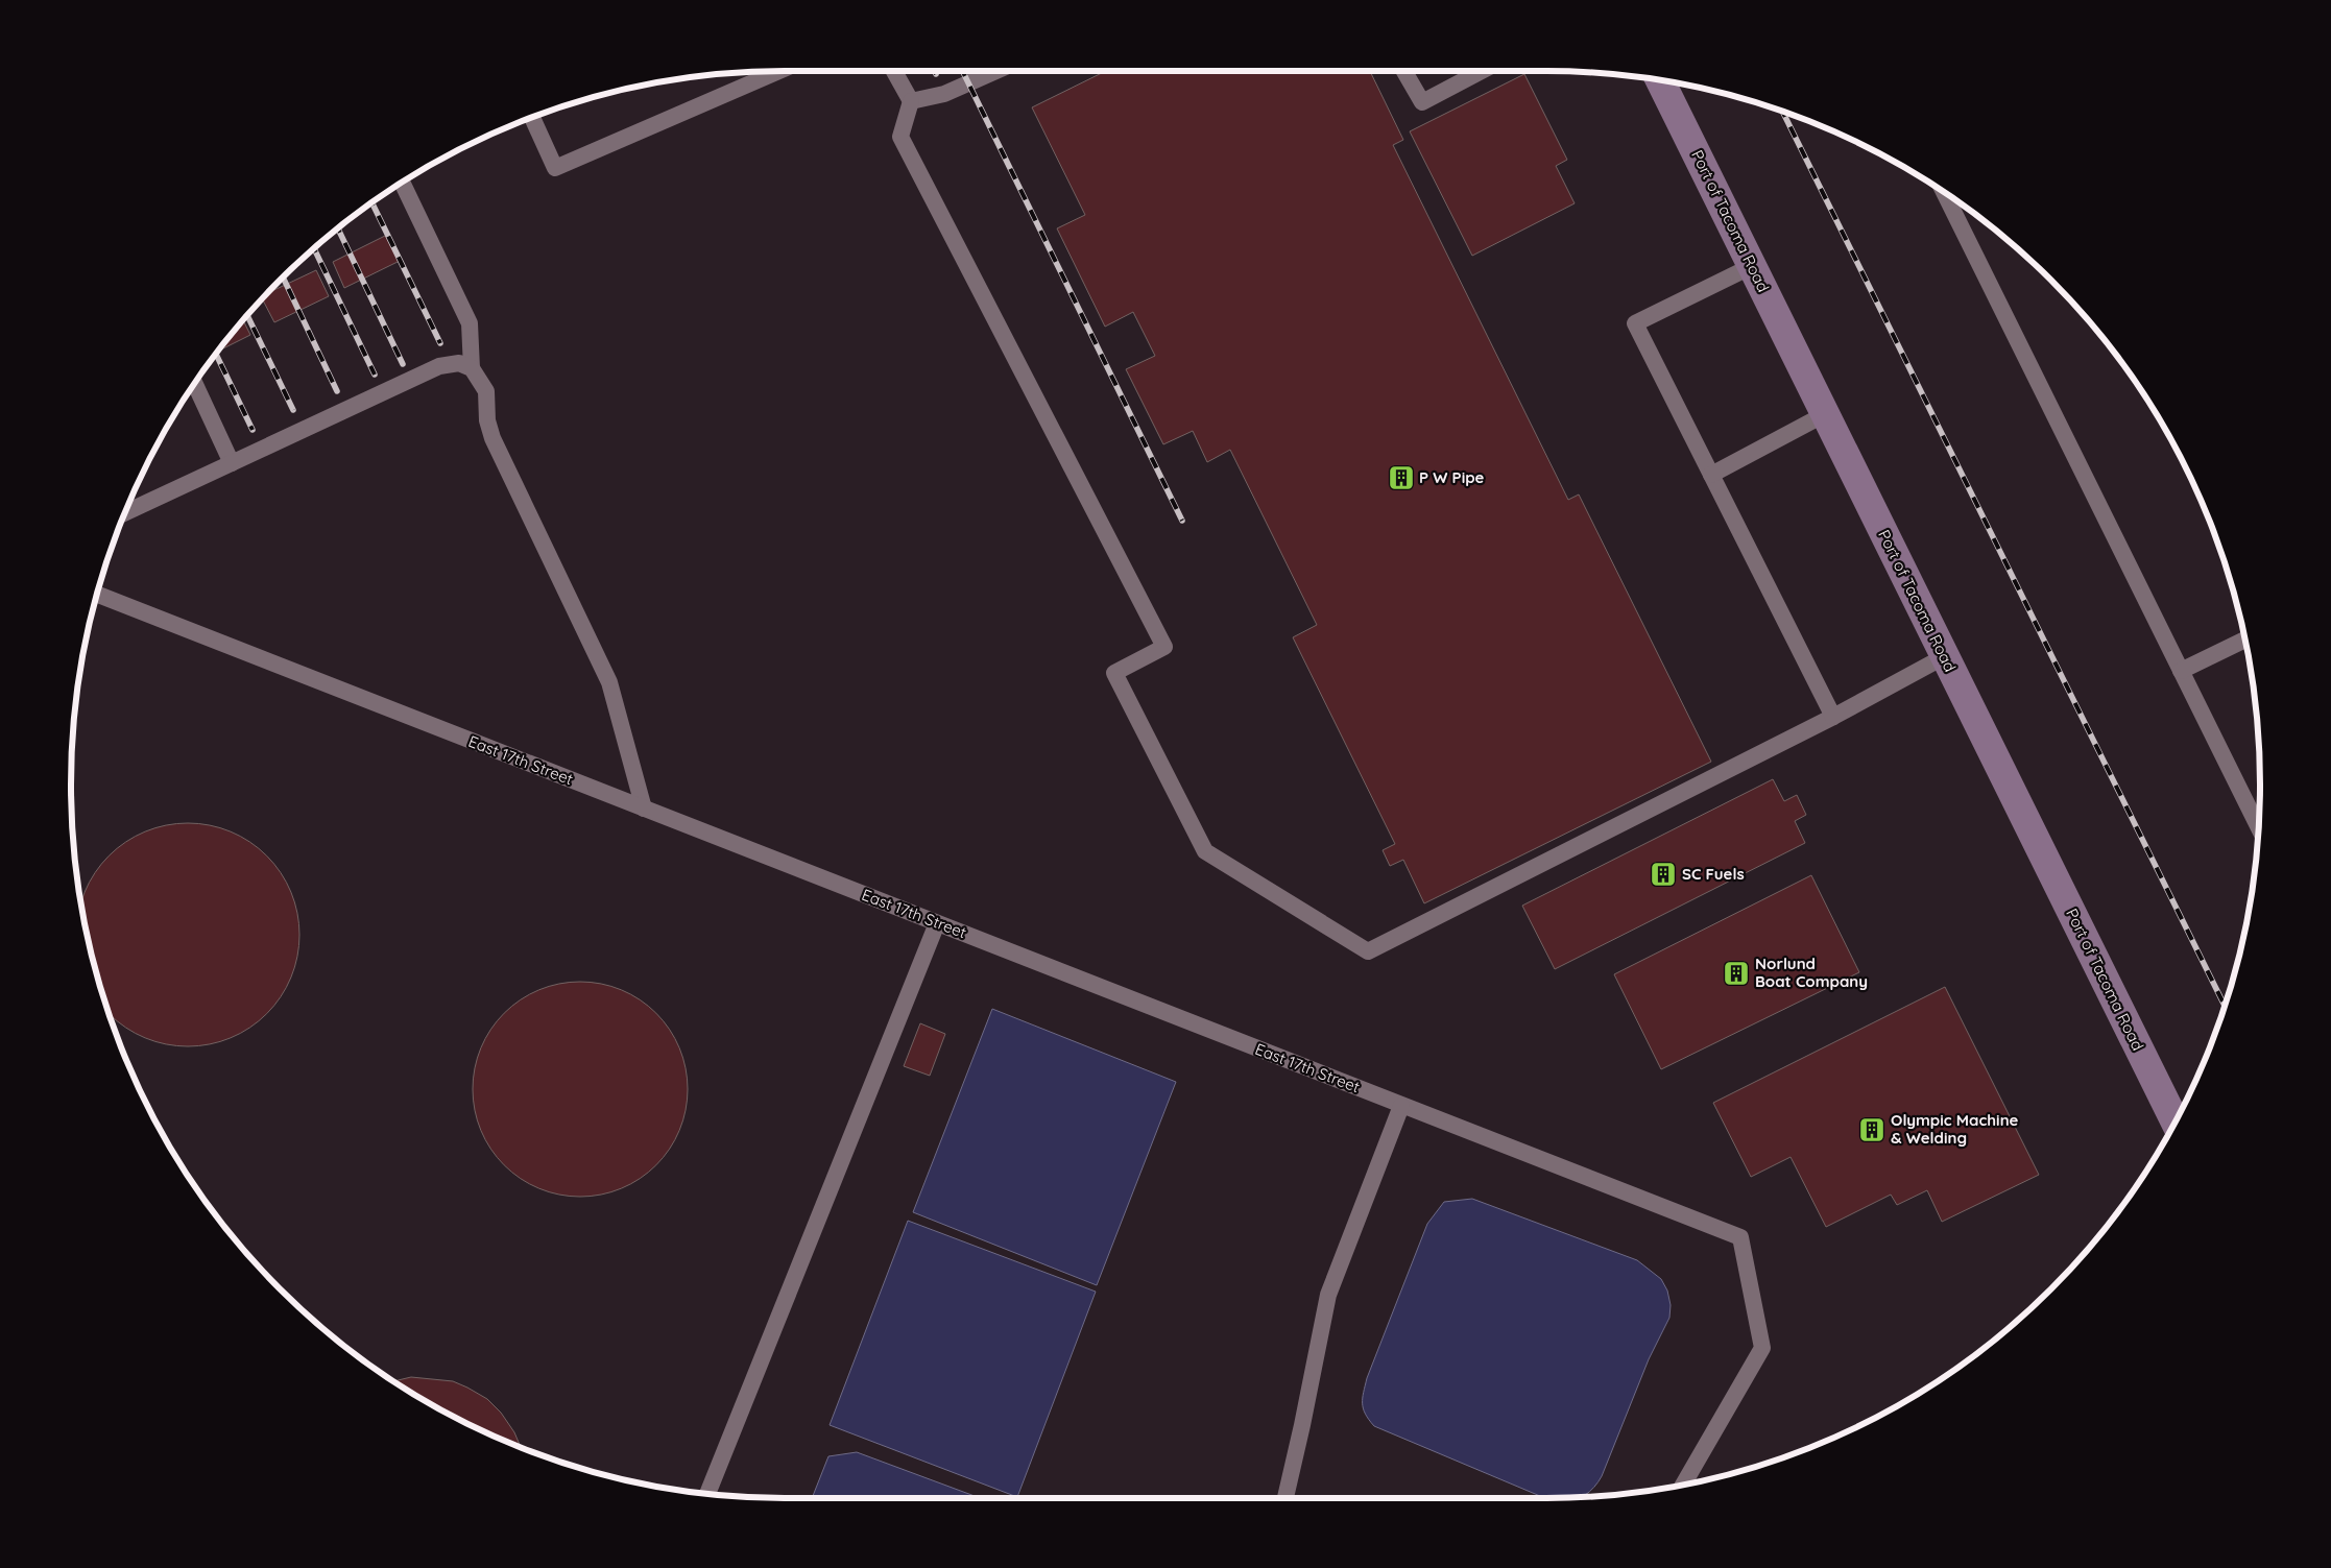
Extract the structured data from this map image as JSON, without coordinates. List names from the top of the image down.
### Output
{
  "streets": {
    "main road": ["Port of Tacoma Road"],
    "lane": ["East 17th Street"]
  },
  "places": {
    "building": [
      "P W Pipe",
      "SC Fuels",
      "Norlund Boat Company",
      "Olympic Machine & Welding"
    ]
  }
}
